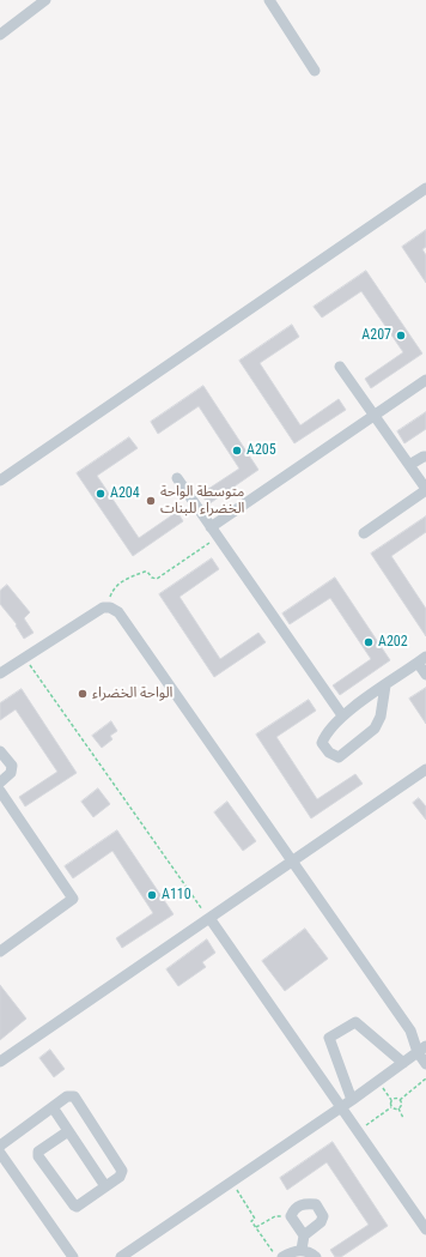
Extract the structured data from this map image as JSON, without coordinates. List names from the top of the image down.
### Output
{
  "places": [
    "A207",
    "A205",
    "A204",
    "متوسطة الواحة الخضراء للبنات",
    "A202",
    "الواحة الخضراء",
    "A110"
  ]
}
